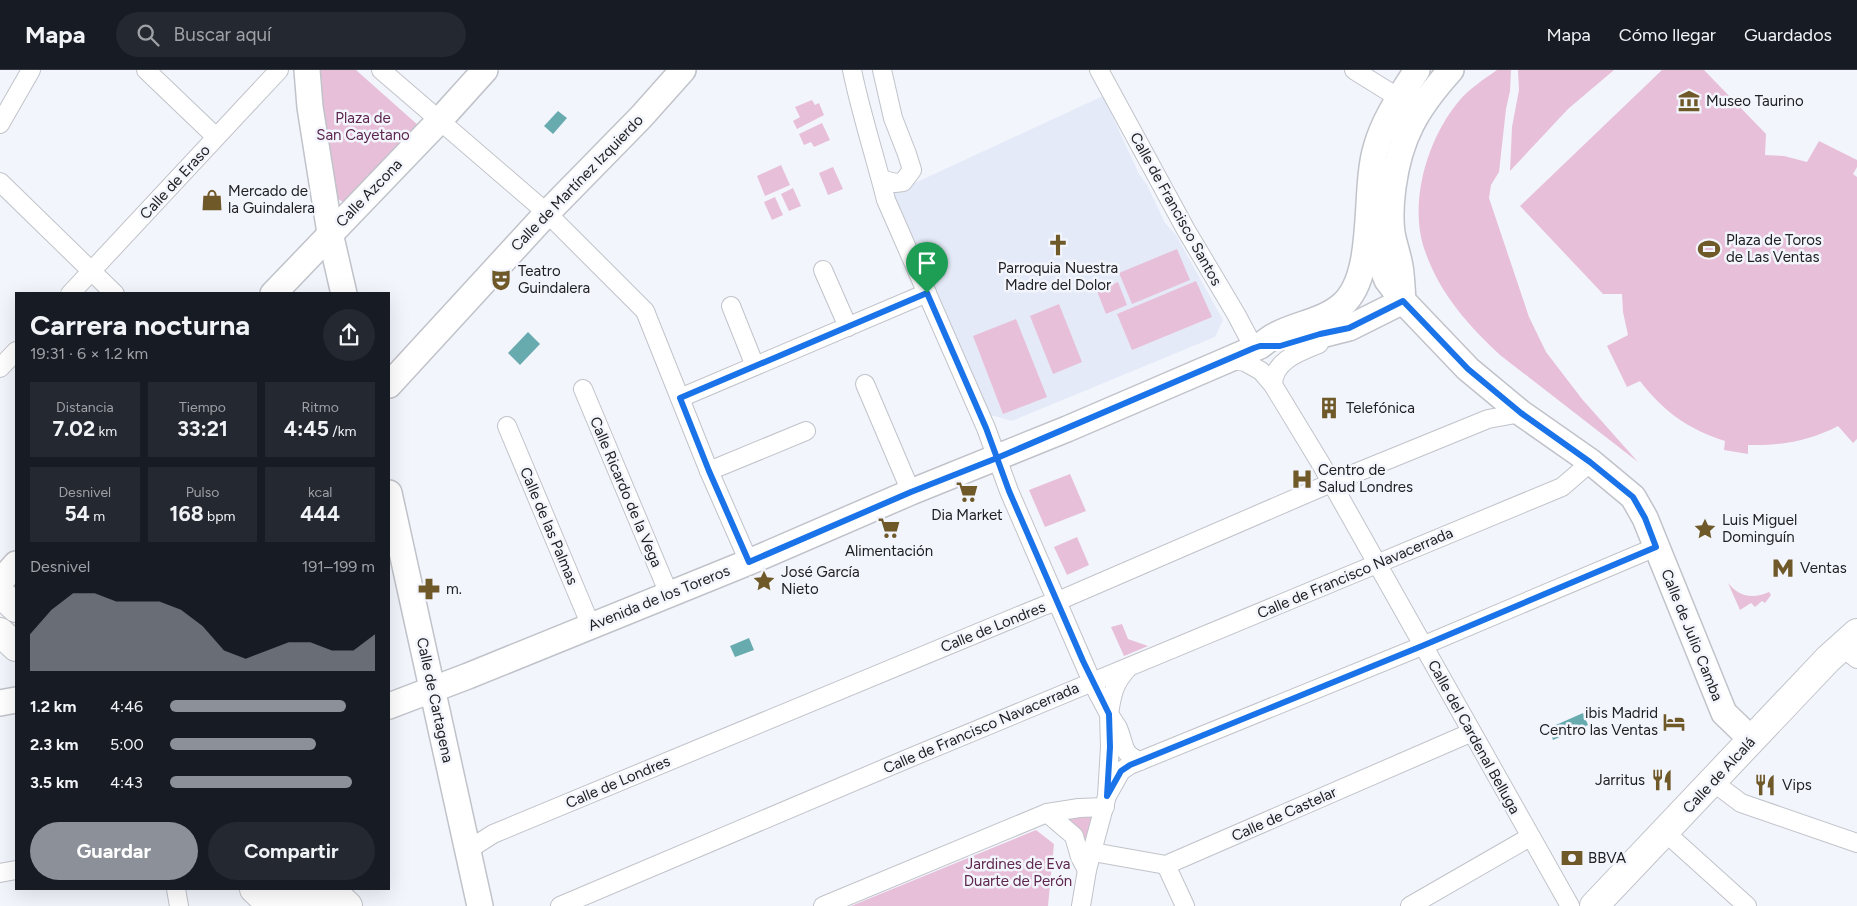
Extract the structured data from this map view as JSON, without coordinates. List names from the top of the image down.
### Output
{
  "streets": {
    "main road": ["Calle de Alcalá"],
    "street": [
      "Calle de Eraso",
      "Calle de Martínez Izquierdo",
      "Calle Azcona",
      "Calle de Francisco Santos",
      "Calle Ricardo de la Vega",
      "Calle de las Palmas",
      "Calle de Francisco Navacerrada",
      "Avenida de los Toreros",
      "Calle de Londres",
      "Calle de Julio Camba",
      "Calle de Cartagena",
      "Calle del Cardenal Belluga",
      "Calle de Castelar"
    ]
  },
  "crossings": [
    ["Calle de Francisco Santos", "Avenida de los Toreros"],
    ["Calle Ricardo de la Vega", "Avenida de los Toreros"],
    ["Calle de las Palmas", "Avenida de los Toreros"],
    ["Calle de Francisco Navacerrada", "Calle de Julio Camba"],
    ["Calle de Francisco Navacerrada", "Calle del Cardenal Belluga"],
    ["Avenida de los Toreros", "Calle de Julio Camba"],
    ["Avenida de los Toreros", "Calle de Cartagena"],
    ["Avenida de los Toreros", "Calle del Cardenal Belluga"],
    ["Calle de Londres", "Calle de Julio Camba"],
    ["Calle de Londres", "Calle de Cartagena"],
    ["Calle de Londres", "Calle del Cardenal Belluga"],
    ["Calle de Julio Camba", "Calle de Alcalá"],
    ["Calle del Cardenal Belluga", "Calle de Castelar"]
  ],
  "parks": ["Plaza de San Cayetano", "Jardines de Eva Duarte de Perón"],
  "places": {
    "museum": ["Museo Taurino"],
    "shop": ["Mercado de la Guindalera"],
    "church": ["Parroquia Nuestra Madre del Dolor"],
    "sports": ["Plaza de Toros de Las Ventas"],
    "theatre": ["Teatro Guindalera"],
    "building": ["Telefónica"],
    "hospital": ["Centro de Salud Londres"],
    "supermarket": ["Dia Market", "Alimentación"],
    "place": ["Luis Miguel Dominguín", "José García Nieto"],
    "metro station": ["Ventas"],
    "pharmacy": ["m."],
    "hotel": ["ibis Madrid Centro las Ventas"],
    "restaurant": ["Jarritus", "Vips"],
    "bank": ["BBVA"]
  },
  "page": {
    "header": "Mapa",
    "search": "Buscar aquí",
    "nav": ["Mapa", "Cómo llegar", "Guardados"],
    "heading": ["Carrera nocturna", "19:31 · 6 × 1.2 km"],
    "stats": [
      ["Distancia", "7.02 km"],
      ["Tiempo", "33:21"],
      ["Ritmo", "4:45 /km"],
      ["Desnivel", "54 m"],
      ["Pulso", "168 bpm"],
      ["kcal", "444"]
    ],
    "chart": ["Desnivel", "191–199 m"],
    "list": [
      {
        "name": "1.2 km",
        "note": "4:46"
      },
      {
        "name": "2.3 km",
        "note": "5:00"
      },
      {
        "name": "3.5 km",
        "note": "4:43"
      }
    ],
    "buttons": ["Guardar", "Compartir"]
  }
}
